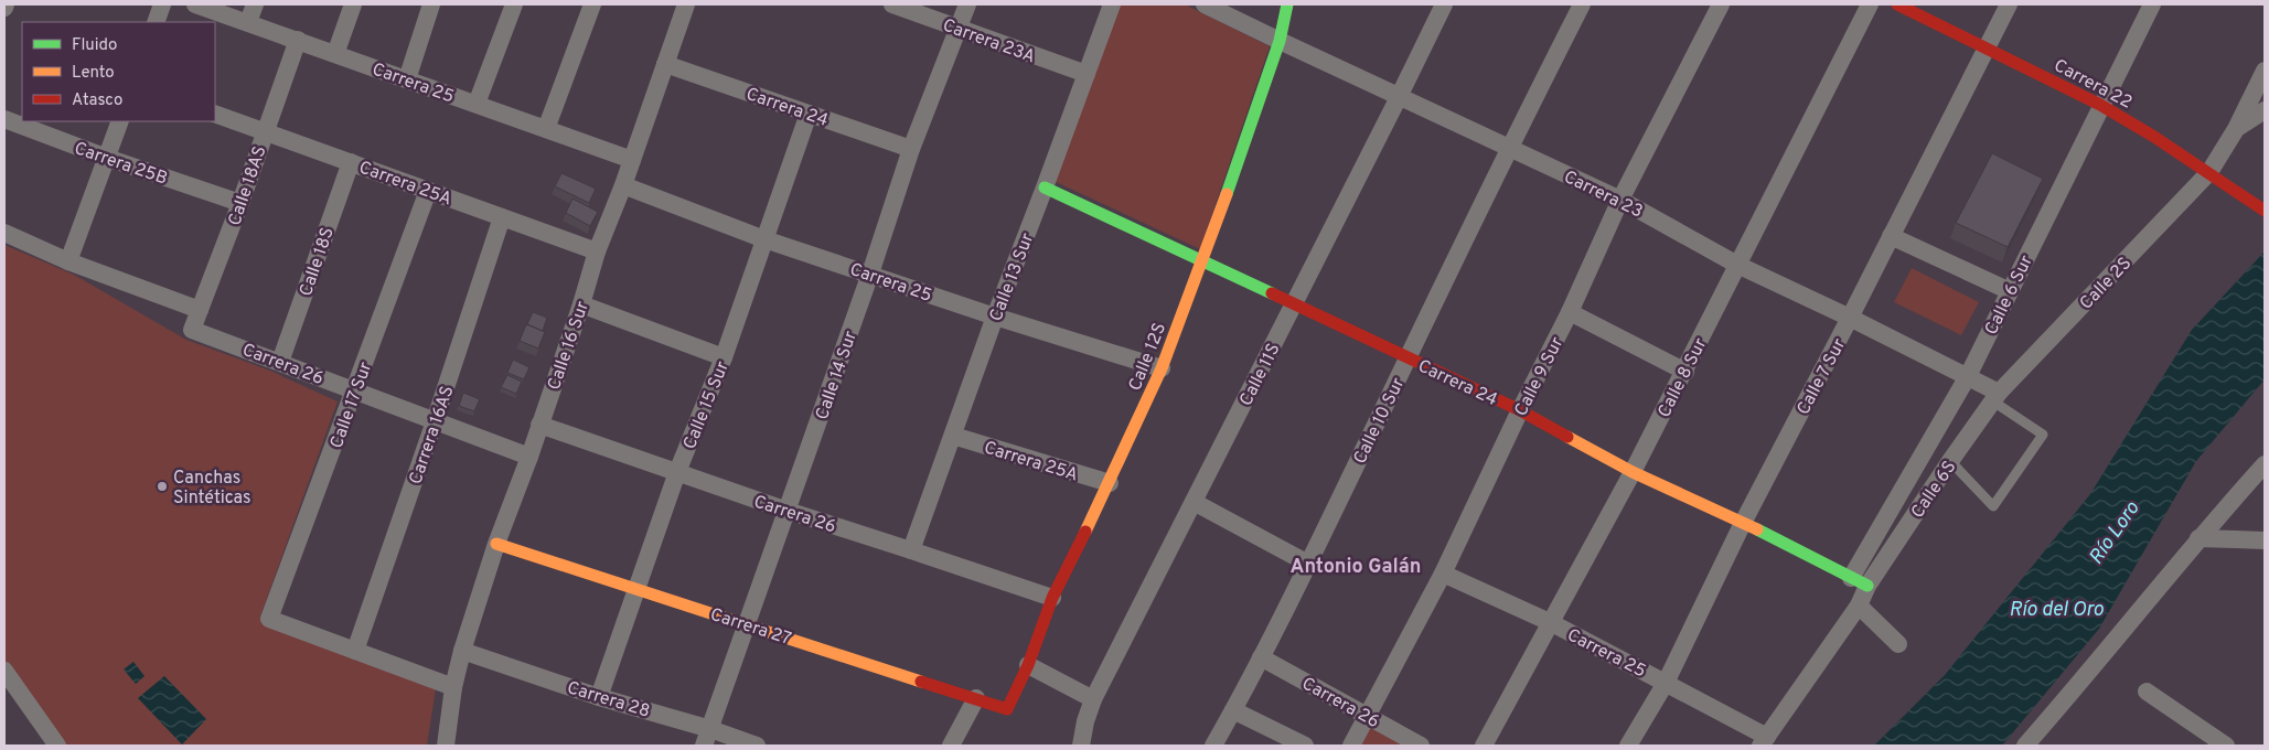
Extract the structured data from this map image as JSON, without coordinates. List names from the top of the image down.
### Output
{
  "streets": {
    "street": [
      "Carrera 23A",
      "Carrera 25",
      "Carrera 22",
      "Carrera 24",
      "Carrera 25B",
      "Carrera 25A",
      "Calle 18AS",
      "Carrera 23",
      "Calle 18S",
      "Calle 13 Sur",
      "Calle 2S",
      "Calle 6 Sur",
      "Calle 16 Sur",
      "Calle 12S",
      "Carrera 26",
      "Calle 11S",
      "Calle 14 Sur",
      "Calle 9 Sur",
      "Calle 7 Sur",
      "Calle 8 Sur",
      "Calle 17 Sur",
      "Calle 15 Sur",
      "Calle 10 Sur",
      "Carrera 16AS",
      "Calle 6S",
      "Carrera 27",
      "Carrera 28"
    ]
  },
  "crossings": [
    ["Carrera 23A", "Calle 13 Sur"],
    ["Carrera 23A", "Calle 14 Sur"],
    ["Carrera 25", "Calle 18AS"],
    ["Carrera 25", "Calle 13 Sur"],
    ["Carrera 25", "Calle 6 Sur"],
    ["Carrera 25", "Calle 16 Sur"],
    ["Carrera 25", "Calle 12S"],
    ["Carrera 25", "Calle 14 Sur"],
    ["Carrera 25", "Calle 9 Sur"],
    ["Carrera 25", "Calle 7 Sur"],
    ["Carrera 25", "Calle 8 Sur"],
    ["Carrera 25", "Calle 15 Sur"],
    ["Carrera 22", "Calle 2S"],
    ["Carrera 22", "Calle 6 Sur"],
    ["Carrera 22", "Calle 7 Sur"],
    ["Carrera 24", "Calle 13 Sur"],
    ["Carrera 24", "Calle 6 Sur"],
    ["Carrera 24", "Calle 16 Sur"],
    ["Carrera 24", "Calle 12S"],
    ["Carrera 24", "Calle 11S"],
    ["Carrera 24", "Calle 14 Sur"],
    ["Carrera 24", "Calle 9 Sur"],
    ["Carrera 24", "Calle 7 Sur"],
    ["Carrera 24", "Calle 8 Sur"],
    ["Carrera 24", "Calle 15 Sur"],
    ["Carrera 24", "Calle 10 Sur"],
    ["Carrera 24", "Calle 6S"],
    ["Carrera 25B", "Calle 18AS"],
    ["Carrera 25A", "Calle 18AS"],
    ["Carrera 25A", "Calle 18S"],
    ["Carrera 25A", "Calle 13 Sur"],
    ["Carrera 25A", "Calle 16 Sur"],
    ["Carrera 25A", "Calle 12S"],
    ["Carrera 25A", "Calle 17 Sur"],
    ["Carrera 25A", "Carrera 16AS"],
    ["Calle 18AS", "Carrera 26"],
    ["Carrera 23", "Calle 2S"],
    ["Carrera 23", "Calle 6 Sur"],
    ["Carrera 23", "Calle 12S"],
    ["Carrera 23", "Calle 11S"],
    ["Carrera 23", "Calle 9 Sur"],
    ["Carrera 23", "Calle 7 Sur"],
    ["Carrera 23", "Calle 8 Sur"],
    ["Carrera 23", "Calle 10 Sur"],
    ["Carrera 23", "Calle 6S"],
    ["Calle 18S", "Carrera 26"],
    ["Calle 13 Sur", "Carrera 26"],
    ["Calle 2S", "Calle 6S"],
    ["Calle 6 Sur", "Calle 6S"],
    ["Calle 16 Sur", "Carrera 26"],
    ["Calle 16 Sur", "Carrera 27"],
    ["Calle 16 Sur", "Carrera 28"],
    ["Calle 12S", "Carrera 26"],
    ["Calle 12S", "Carrera 27"],
    ["Carrera 26", "Calle 14 Sur"],
    ["Carrera 26", "Calle 9 Sur"],
    ["Carrera 26", "Calle 17 Sur"],
    ["Carrera 26", "Calle 15 Sur"],
    ["Carrera 26", "Calle 10 Sur"],
    ["Carrera 26", "Carrera 16AS"],
    ["Calle 14 Sur", "Carrera 27"],
    ["Calle 14 Sur", "Carrera 28"],
    ["Calle 17 Sur", "Carrera 16AS"],
    ["Calle 15 Sur", "Carrera 27"],
    ["Calle 15 Sur", "Carrera 28"]
  ],
  "districts": ["Antonio Galán"],
  "water": ["Río Loro", "Río del Oro"],
  "places": ["Canchas Sintéticas"],
  "legend": ["Fluido", "Lento", "Atasco"]
}
